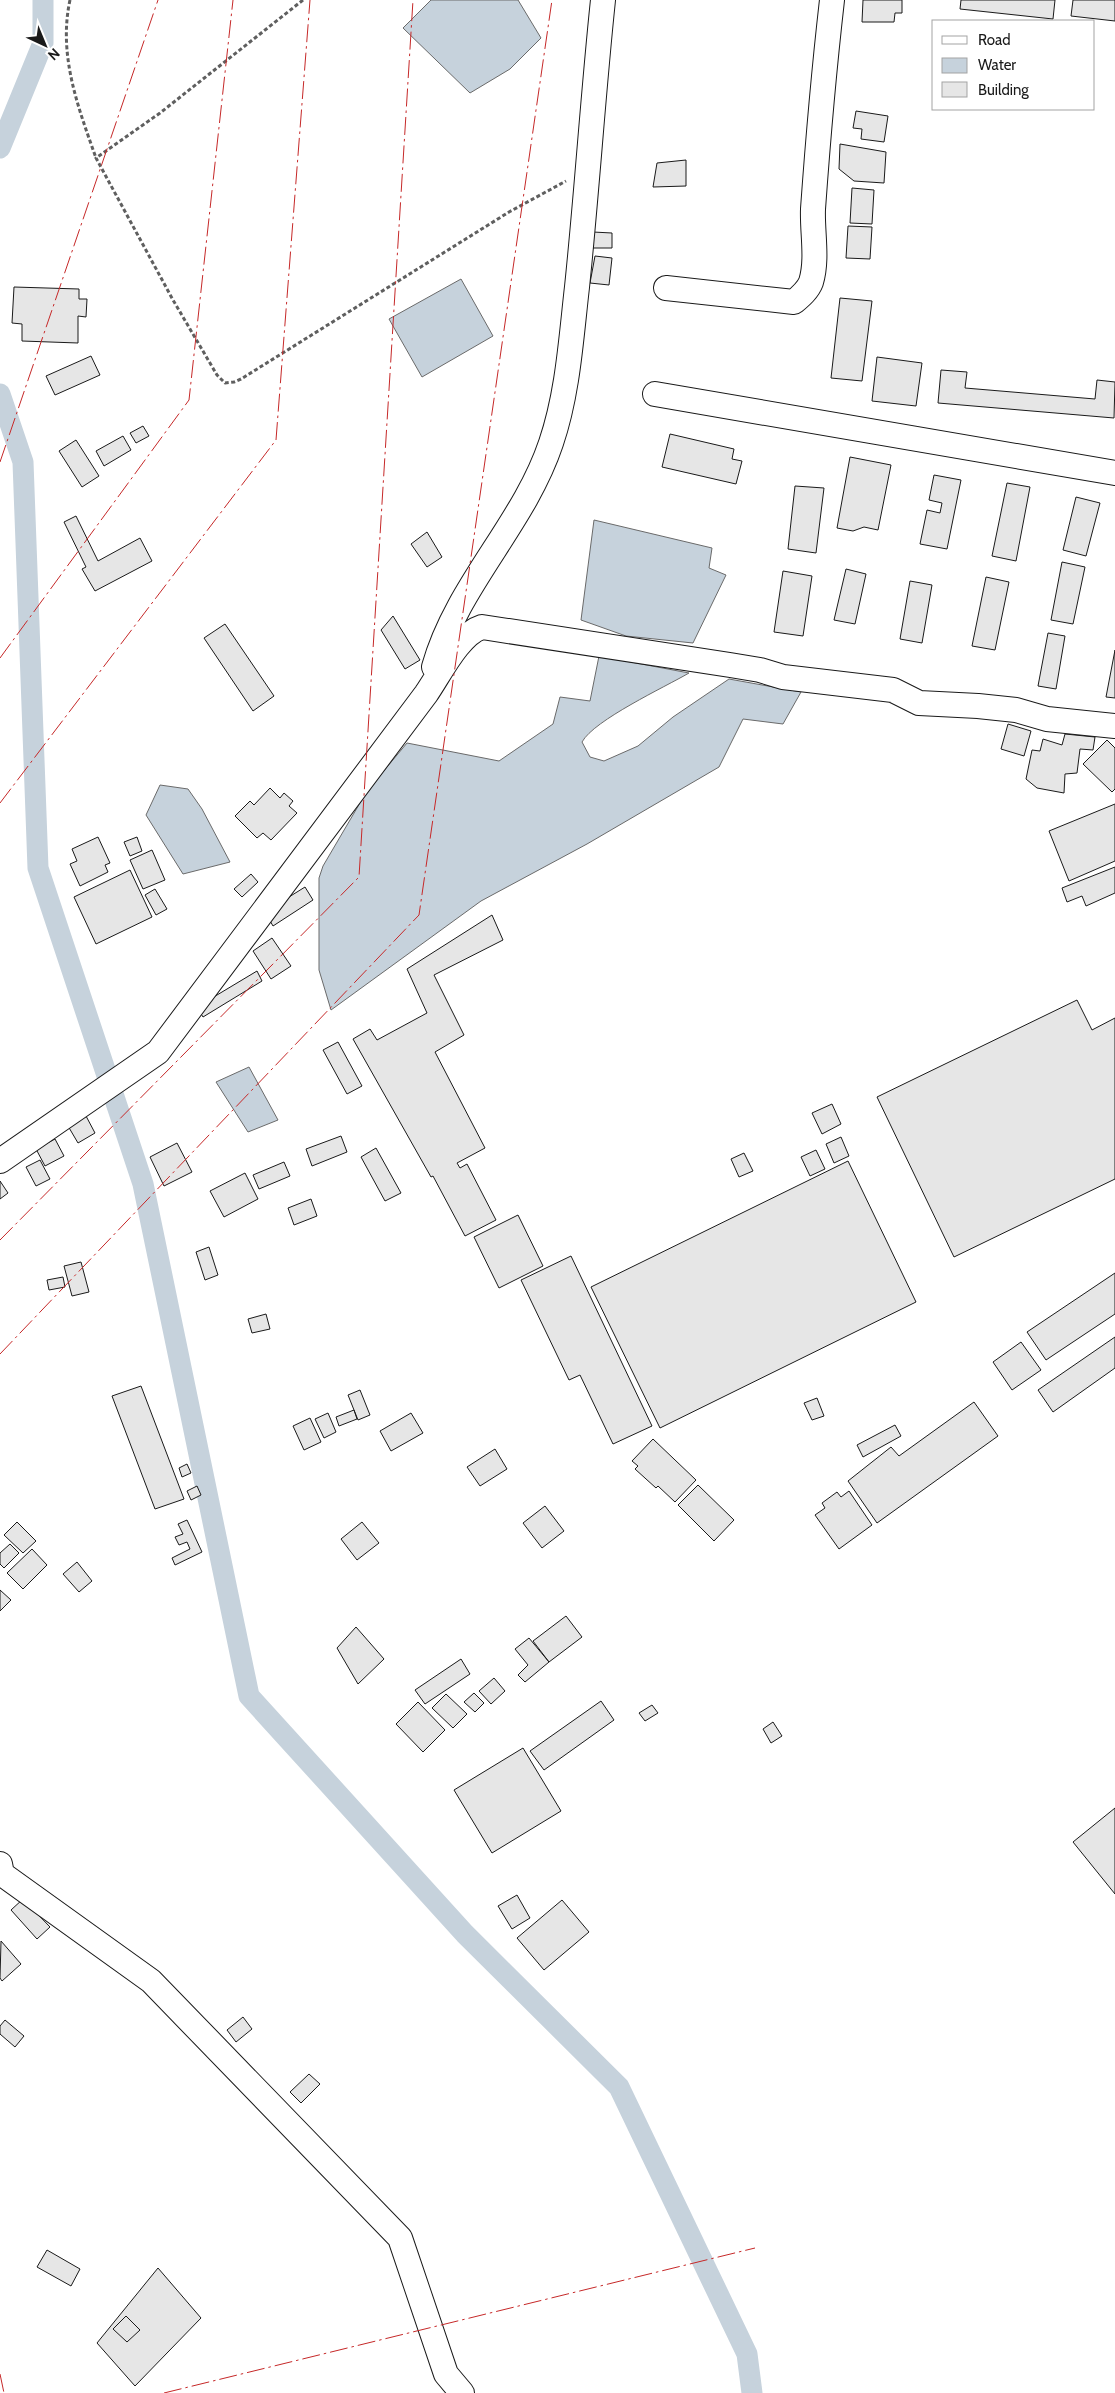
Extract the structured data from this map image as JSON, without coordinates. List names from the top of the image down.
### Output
{
  "legend": ["Road", "Water", "Building"],
  "north": "bottom right"
}
